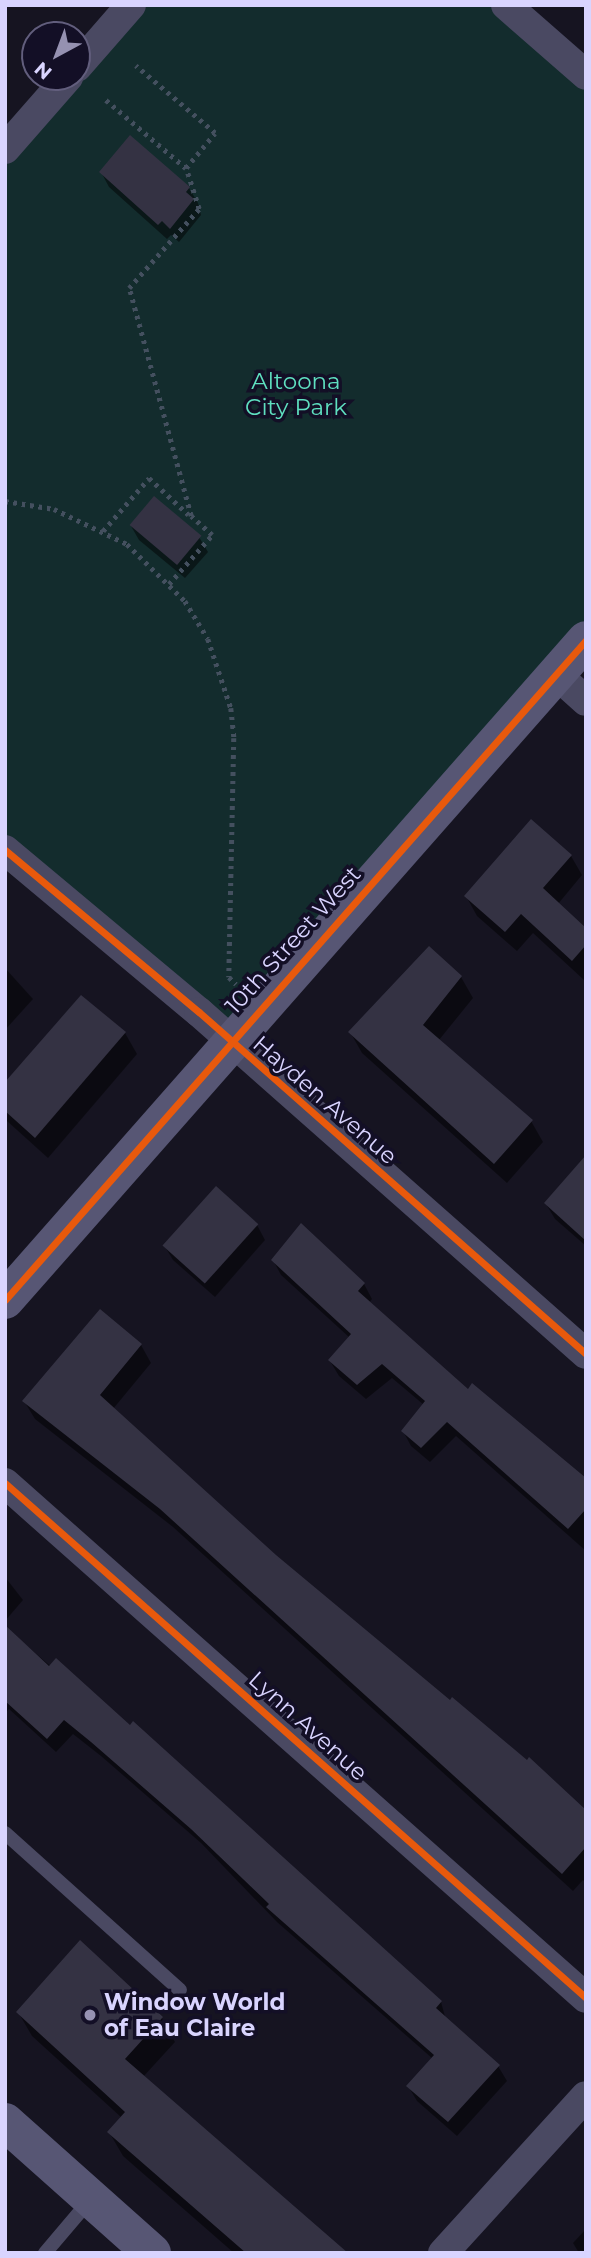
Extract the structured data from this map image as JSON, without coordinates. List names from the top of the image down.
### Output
{
  "streets": {
    "street": ["10th Street West", "Hayden Avenue", "Lynn Avenue"]
  },
  "crossings": [
    ["10th Street West", "Hayden Avenue"]
  ],
  "parks": ["Altoona City Park"],
  "places": ["Window World of Eau Claire"],
  "north": "bottom left"
}
